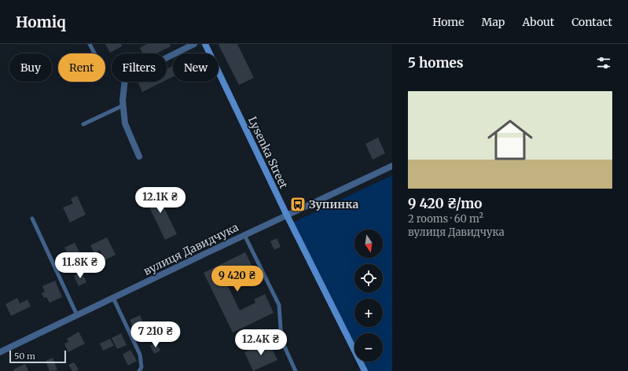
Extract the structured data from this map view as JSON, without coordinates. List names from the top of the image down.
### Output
{
  "streets": {
    "street": ["Lysenka Street", "вулиця Давидчука"]
  },
  "crossings": [
    ["Lysenka Street", "вулиця Давидчука"]
  ],
  "places": {
    "bus stop": ["Зупинка"]
  },
  "scale_bar": "50 m",
  "north": "bottom",
  "page": {
    "header": "Homiq",
    "nav": [
      "Home",
      "Map",
      "About",
      "Contact"
    ],
    "heading": "5 homes",
    "chip": [
      "Buy",
      "Rent",
      "Filters",
      "New"
    ],
    "list": [
      {
        "name": "9 420 ₴/mo",
        "note": "2 rooms · 60 m² · вулиця Давидчука"
      }
    ],
    "price": [
      "12.1K ₴",
      "11.8K ₴",
      "9 420 ₴",
      "7 210 ₴",
      "12.4K ₴"
    ],
    "map_buttons": ["+", "−"],
    "scale": "50 m"
  }
}
